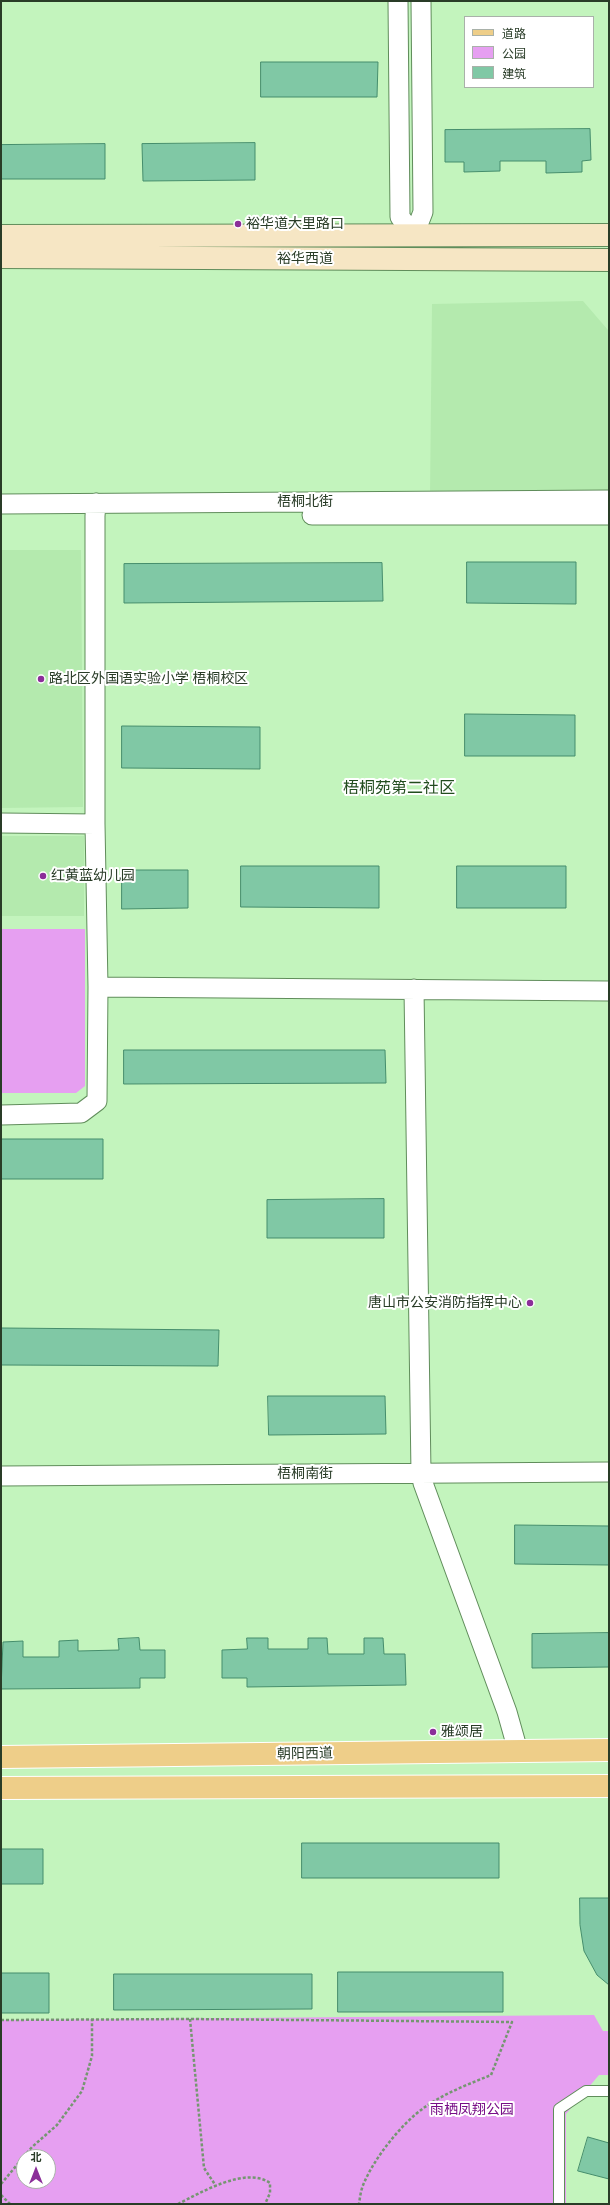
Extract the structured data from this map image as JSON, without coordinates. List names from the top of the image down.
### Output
{
  "streets": {
    "main road": ["裕华西道", "朝阳西道"],
    "street": ["梧桐北街", "梧桐南街"]
  },
  "districts": ["梧桐苑第二社区"],
  "parks": ["雨栖凤翔公园"],
  "places": [
    "裕华道大里路口",
    "路北区外国语实验小学 梧桐校区",
    "红黄蓝幼儿园",
    "唐山市公安消防指挥中心",
    "雅颂居"
  ],
  "legend": ["道路", "公园", "建筑"],
  "north": "top"
}
